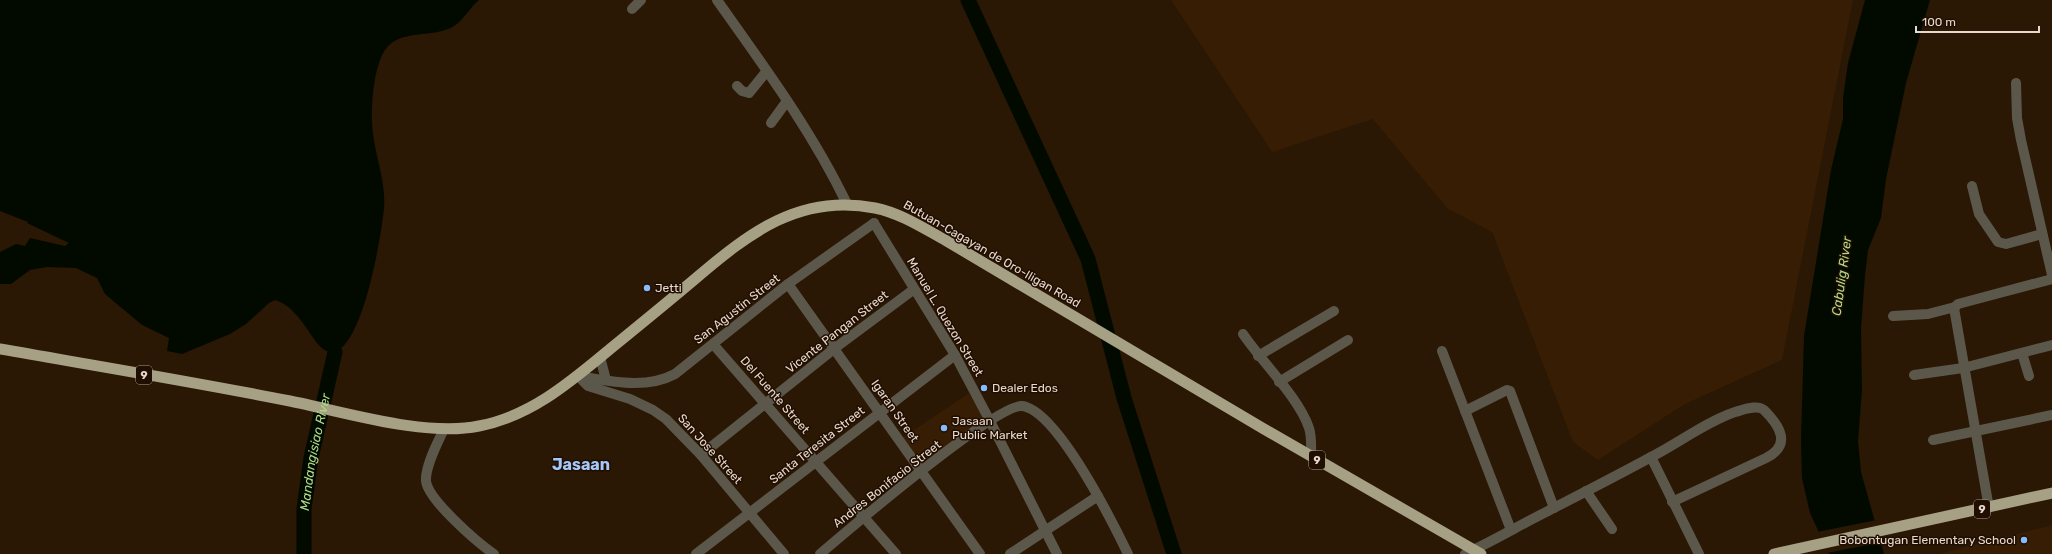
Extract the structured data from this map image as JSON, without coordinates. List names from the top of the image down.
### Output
{
  "streets": {
    "highway": ["Butuan-Cagayan de Oro-Iligan Road", "9"],
    "street": [
      "San Agustin Street",
      "Manuel L. Quezon Street",
      "Vicente Pangan Street",
      "Del Fuente Street",
      "Igaran Street",
      "Santa Teresita Street",
      "San Jose Street",
      "Andres Bonifacio Street"
    ]
  },
  "crossings": [
    ["Butuan-Cagayan de Oro-Iligan Road", "San Agustin Street"],
    ["Butuan-Cagayan de Oro-Iligan Road", "San Jose Street"],
    ["San Agustin Street", "Manuel L. Quezon Street"],
    ["San Agustin Street", "Del Fuente Street"],
    ["San Agustin Street", "Igaran Street"],
    ["San Agustin Street", "San Jose Street"],
    ["Manuel L. Quezon Street", "Vicente Pangan Street"],
    ["Manuel L. Quezon Street", "Santa Teresita Street"],
    ["Manuel L. Quezon Street", "Andres Bonifacio Street"],
    ["Vicente Pangan Street", "Del Fuente Street"],
    ["Vicente Pangan Street", "Igaran Street"],
    ["Vicente Pangan Street", "San Jose Street"],
    ["Del Fuente Street", "Santa Teresita Street"],
    ["Del Fuente Street", "Andres Bonifacio Street"],
    ["Igaran Street", "Santa Teresita Street"],
    ["Igaran Street", "Andres Bonifacio Street"],
    ["Santa Teresita Street", "San Jose Street"]
  ],
  "districts": ["Jasaan"],
  "water": ["Cabulig River", "Mandangisiao River"],
  "places": [
    "Jetti",
    "Dealer Edos",
    "Jasaan Public Market",
    "Bobontugan Elementary School"
  ],
  "scale_bar": "100 m"
}
